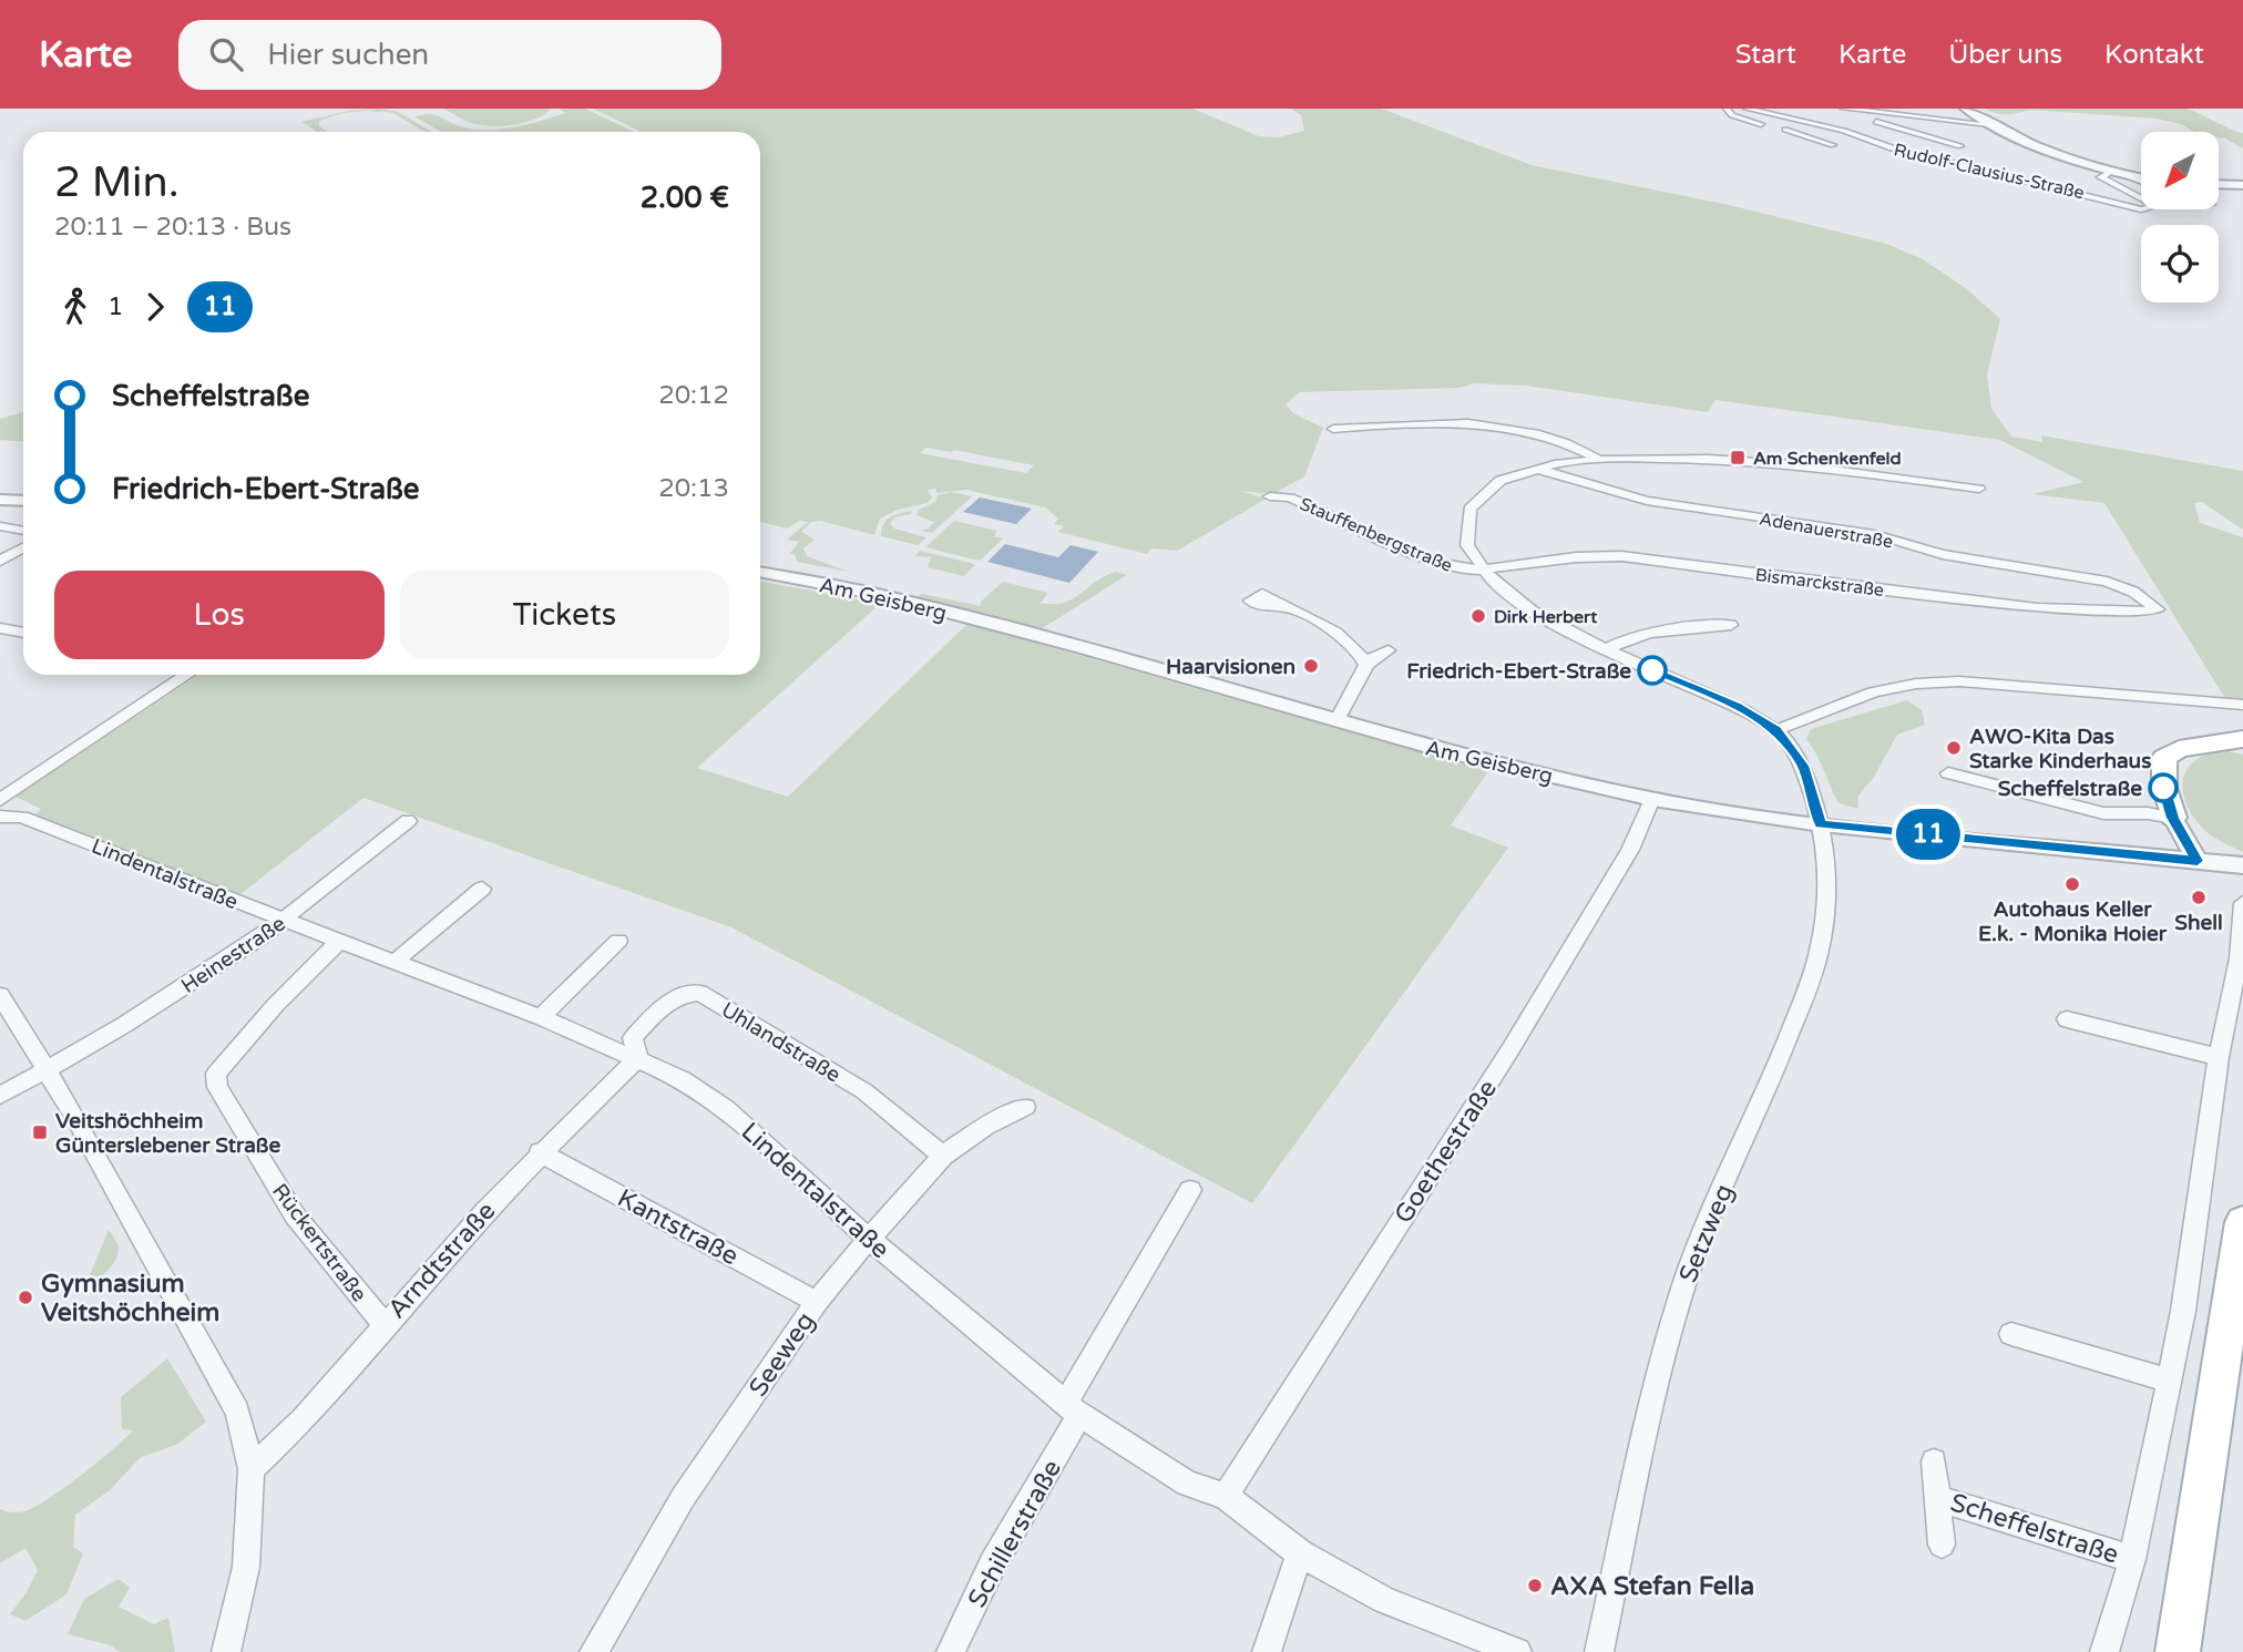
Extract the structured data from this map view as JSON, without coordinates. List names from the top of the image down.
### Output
{
  "streets": {
    "street": [
      "Rudolf-Clausius-Straße",
      "Adenauerstraße",
      "Stauffenbergstraße",
      "Bismarckstraße",
      "Am Geisberg",
      "Lindentalstraße",
      "Heinestraße",
      "Uhlandstraße",
      "Goethestraße",
      "Kantstraße",
      "Setzweg",
      "Rückertstraße",
      "Arndtstraße",
      "Seeweg",
      "Scheffelstraße",
      "Schillerstraße"
    ]
  },
  "crossings": [
    ["Adenauerstraße", "Bismarckstraße"],
    ["Stauffenbergstraße", "Bismarckstraße"],
    ["Am Geisberg", "Goethestraße"],
    ["Am Geisberg", "Setzweg"],
    ["Lindentalstraße", "Heinestraße"],
    ["Lindentalstraße", "Uhlandstraße"],
    ["Lindentalstraße", "Goethestraße"],
    ["Lindentalstraße", "Rückertstraße"],
    ["Lindentalstraße", "Arndtstraße"],
    ["Lindentalstraße", "Seeweg"],
    ["Lindentalstraße", "Schillerstraße"],
    ["Uhlandstraße", "Arndtstraße"],
    ["Uhlandstraße", "Seeweg"],
    ["Kantstraße", "Arndtstraße"],
    ["Kantstraße", "Seeweg"],
    ["Rückertstraße", "Arndtstraße"]
  ],
  "places": {
    "transit": ["Am Schenkenfeld", "Veitshöchheim Günterslebener Straße"],
    "other": [
      "Dirk Herbert",
      "Haarvisionen",
      "Friedrich-Ebert-Straße",
      "AWO-Kita Das Starke Kinderhaus",
      "Scheffelstraße",
      "Autohaus Keller E.k. - Monika Hoier",
      "Shell",
      "Gymnasium Veitshöchheim",
      "AXA Stefan Fella"
    ]
  },
  "lines": ["bus line 11"],
  "north": "bottom left",
  "page": {
    "header": "Karte",
    "search": "Hier suchen",
    "nav": [
      "Start",
      "Karte",
      "Über uns",
      "Kontakt"
    ],
    "on_map": "11",
    "heading": ["2 Min.", "20:11 – 20:13 · Bus", "2.00 €"],
    "legs": ["1", "11"],
    "list": [
      {
        "name": "Scheffelstraße",
        "value": "20:12"
      },
      {
        "name": "Friedrich-Ebert-Straße",
        "value": "20:13"
      }
    ],
    "buttons": ["Los", "Tickets"]
  }
}
